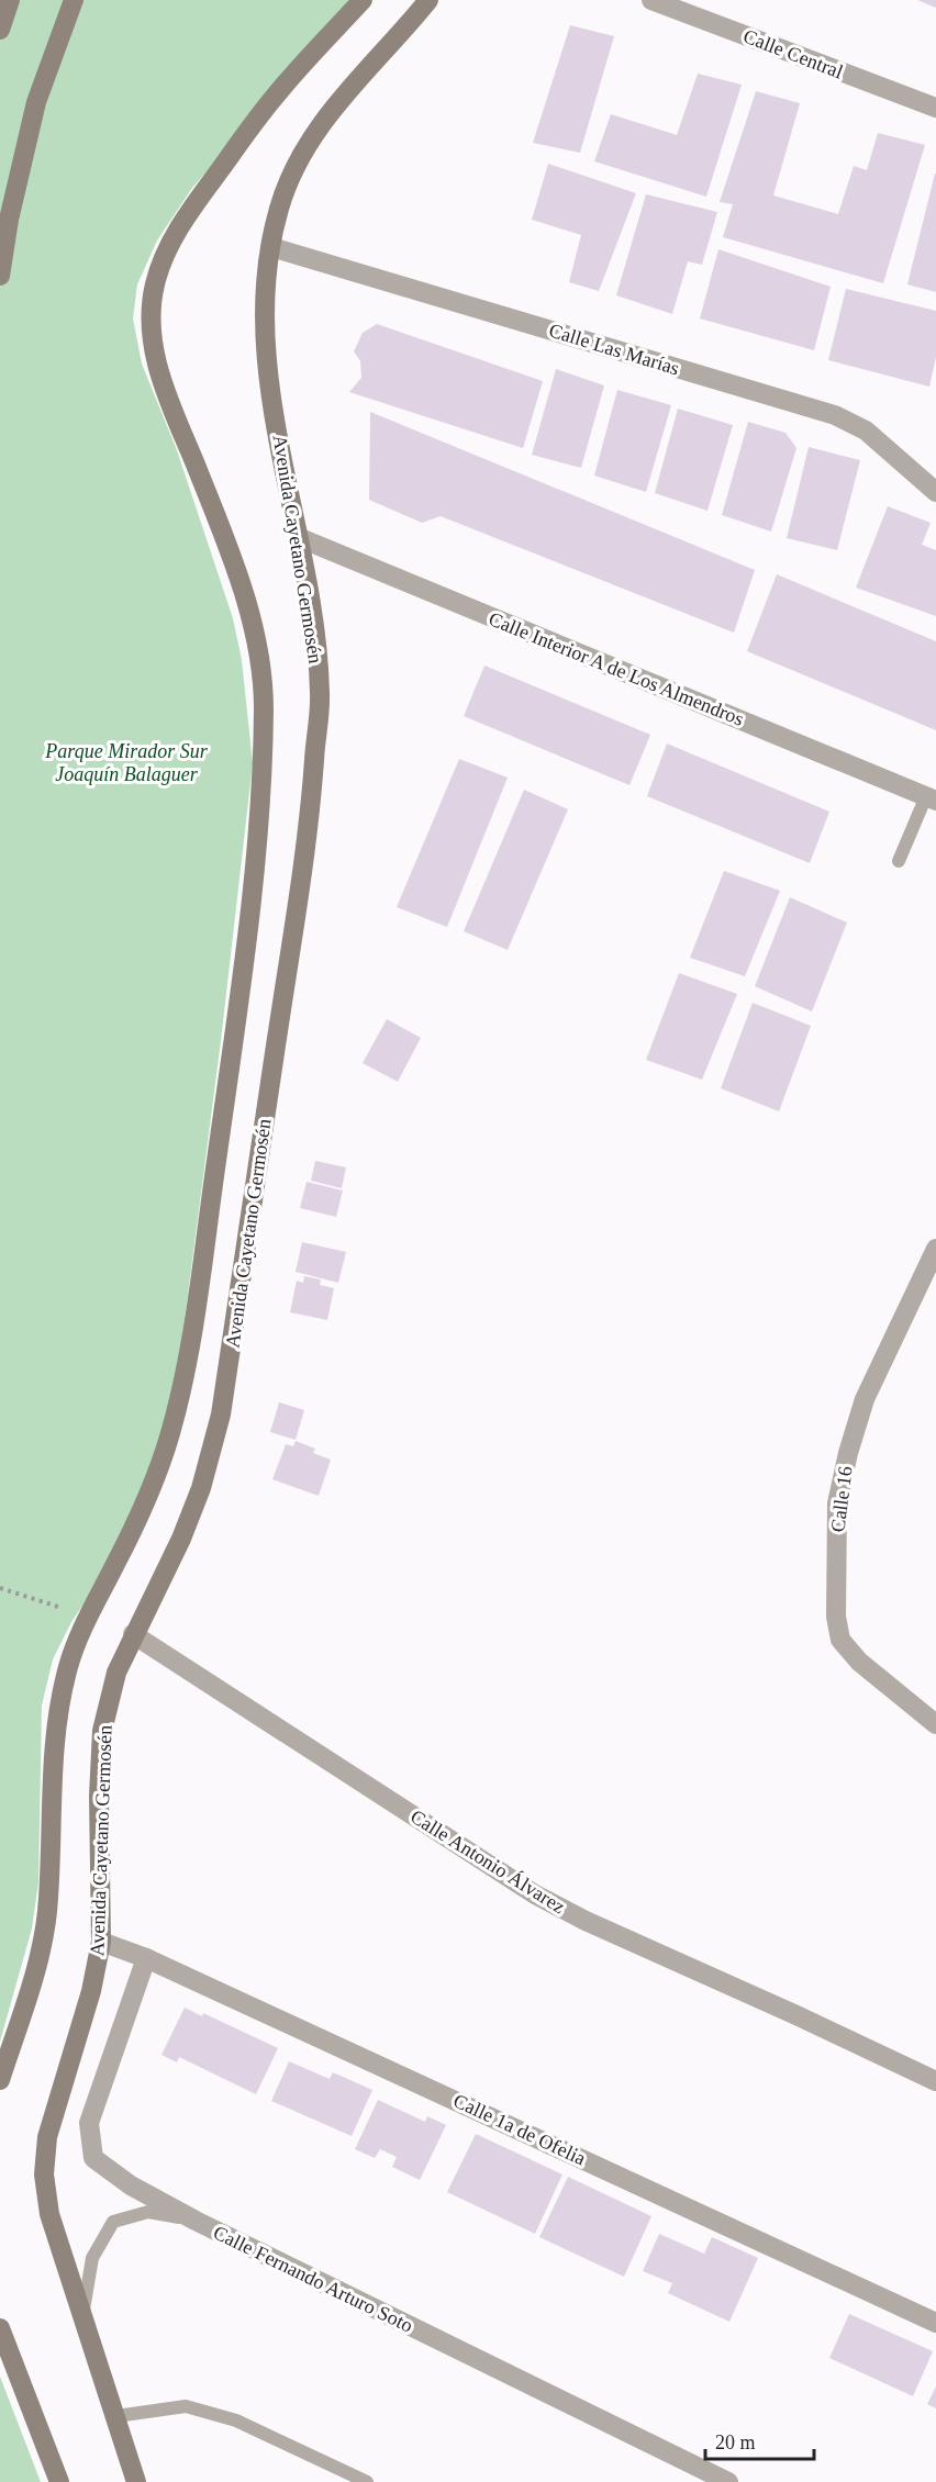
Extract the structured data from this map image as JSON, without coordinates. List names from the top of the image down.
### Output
{
  "streets": {
    "street": [
      "Calle Central",
      "Calle Las Marías",
      "Avenida Cayetano Germosén",
      "Calle Interior A de Los Almendros",
      "Calle 16",
      "Calle Antonio Álvarez",
      "Calle 1a de Ofelia",
      "Calle Fernando Arturo Soto"
    ]
  },
  "crossings": [
    ["Calle Las Marías", "Avenida Cayetano Germosén"],
    ["Avenida Cayetano Germosén", "Calle Interior A de Los Almendros"],
    ["Avenida Cayetano Germosén", "Calle Antonio Álvarez"],
    ["Avenida Cayetano Germosén", "Calle 1a de Ofelia"],
    ["Calle 1a de Ofelia", "Calle Fernando Arturo Soto"]
  ],
  "parks": ["Parque Mirador Sur Joaquín Balaguer"],
  "scale_bar": "20 m"
}
